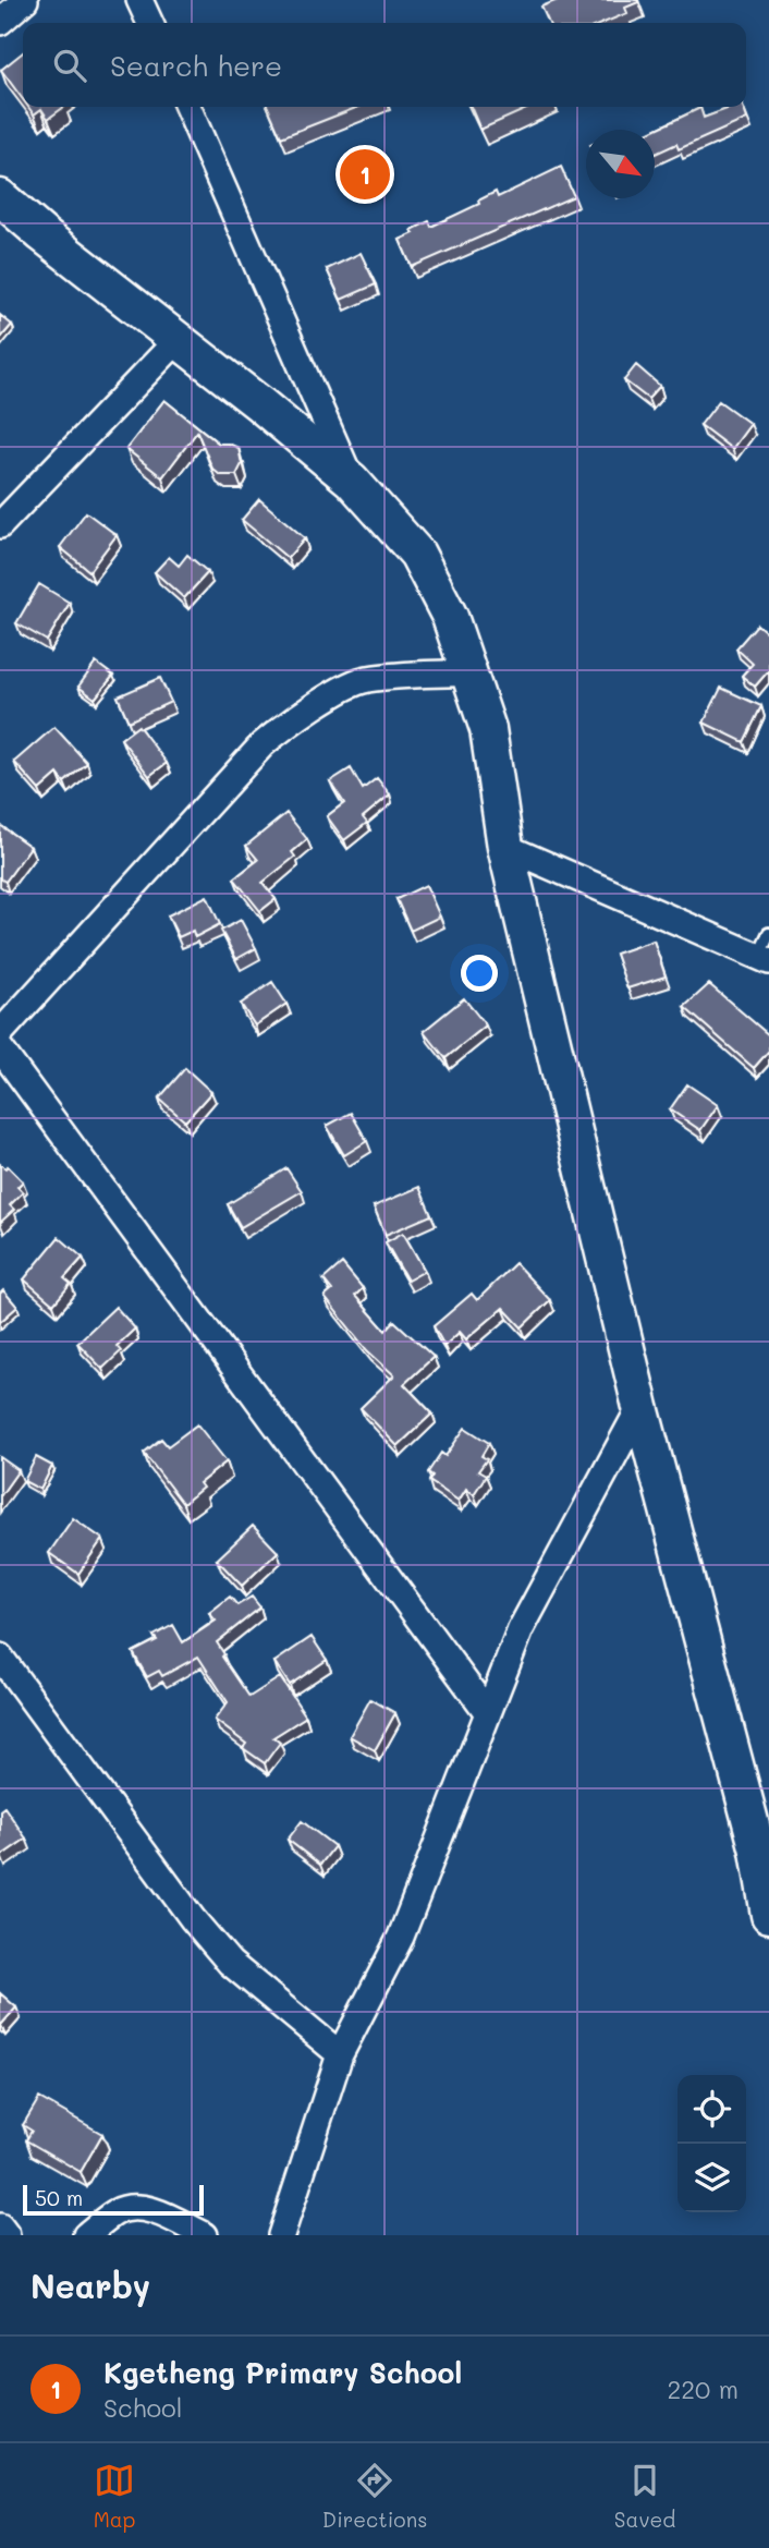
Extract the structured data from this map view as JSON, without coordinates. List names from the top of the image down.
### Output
{
  "scale_bar": "50 m",
  "north": "bottom right",
  "page": {
    "search": "Search here",
    "pins": "1",
    "scale": "50 m",
    "heading": "Nearby",
    "list": [
      {
        "mark": "1",
        "name": "Kgetheng Primary School",
        "note": "School",
        "value": "220 m"
      }
    ],
    "nav": ["Map", "Directions", "Saved"]
  }
}
